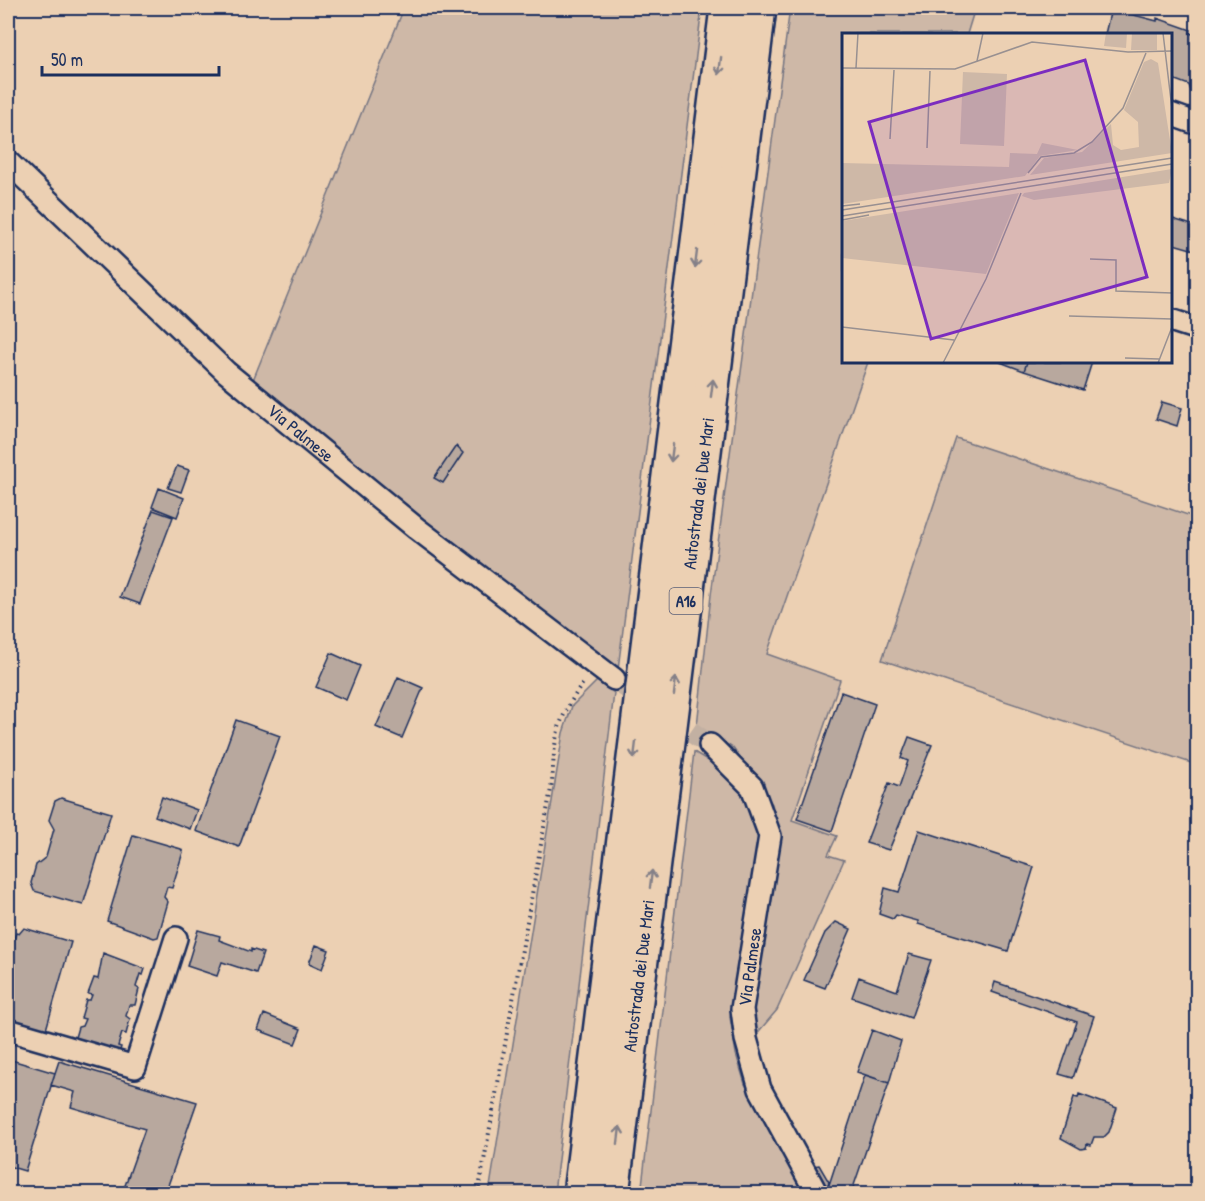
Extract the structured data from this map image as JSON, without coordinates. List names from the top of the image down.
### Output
{
  "streets": {
    "highway": ["Autostrada dei Due Mari", "A16"],
    "street": ["Via Palmese"]
  },
  "scale_bar": "50 m"
}
